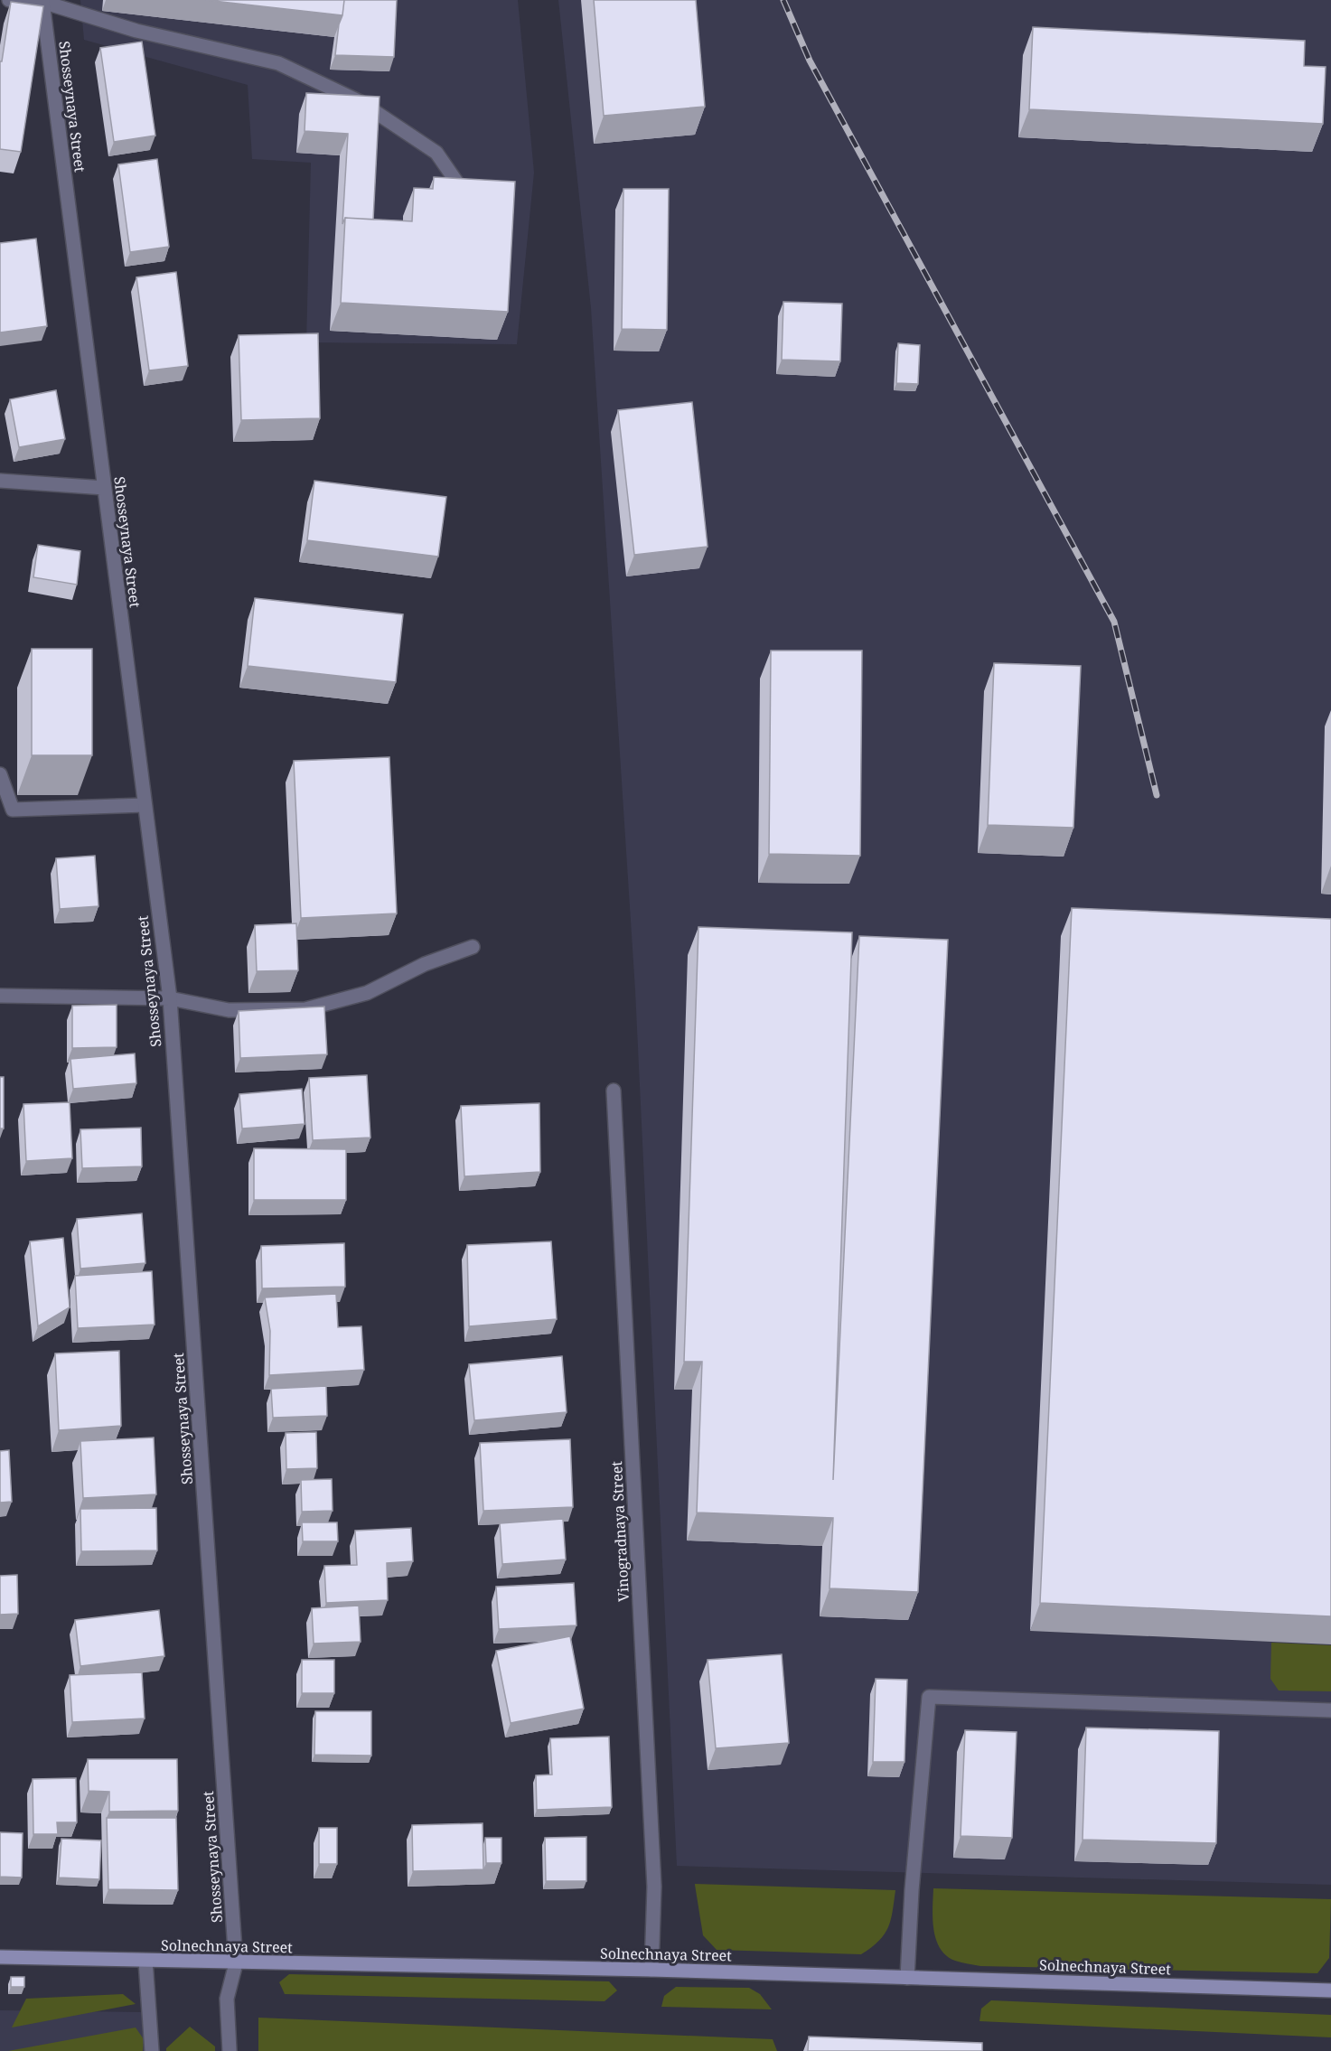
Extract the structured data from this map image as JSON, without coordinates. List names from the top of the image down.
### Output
{
  "streets": {
    "main road": ["Solnechnaya Street"],
    "street": ["Shosseynaya Street", "Vinogradnaya Street"]
  },
  "crossings": [
    ["Shosseynaya Street", "Solnechnaya Street"],
    ["Vinogradnaya Street", "Solnechnaya Street"]
  ]
}
